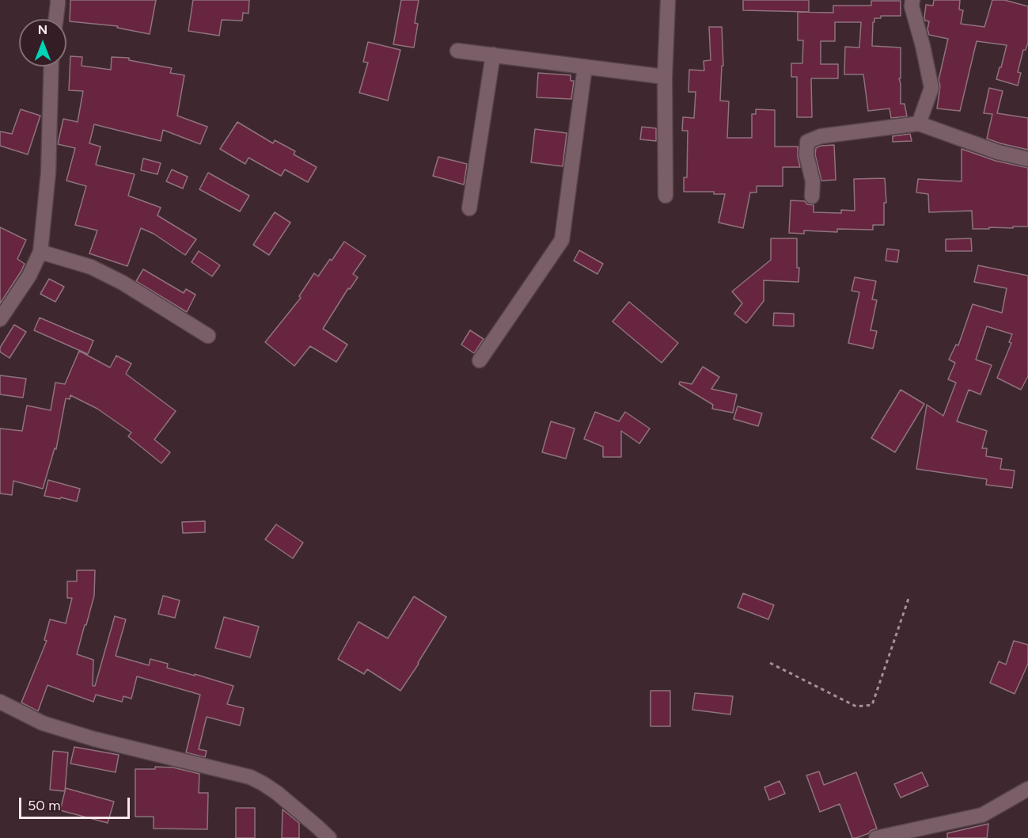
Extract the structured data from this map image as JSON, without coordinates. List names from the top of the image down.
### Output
{
  "scale_bar": "50 m",
  "north": "top"
}
